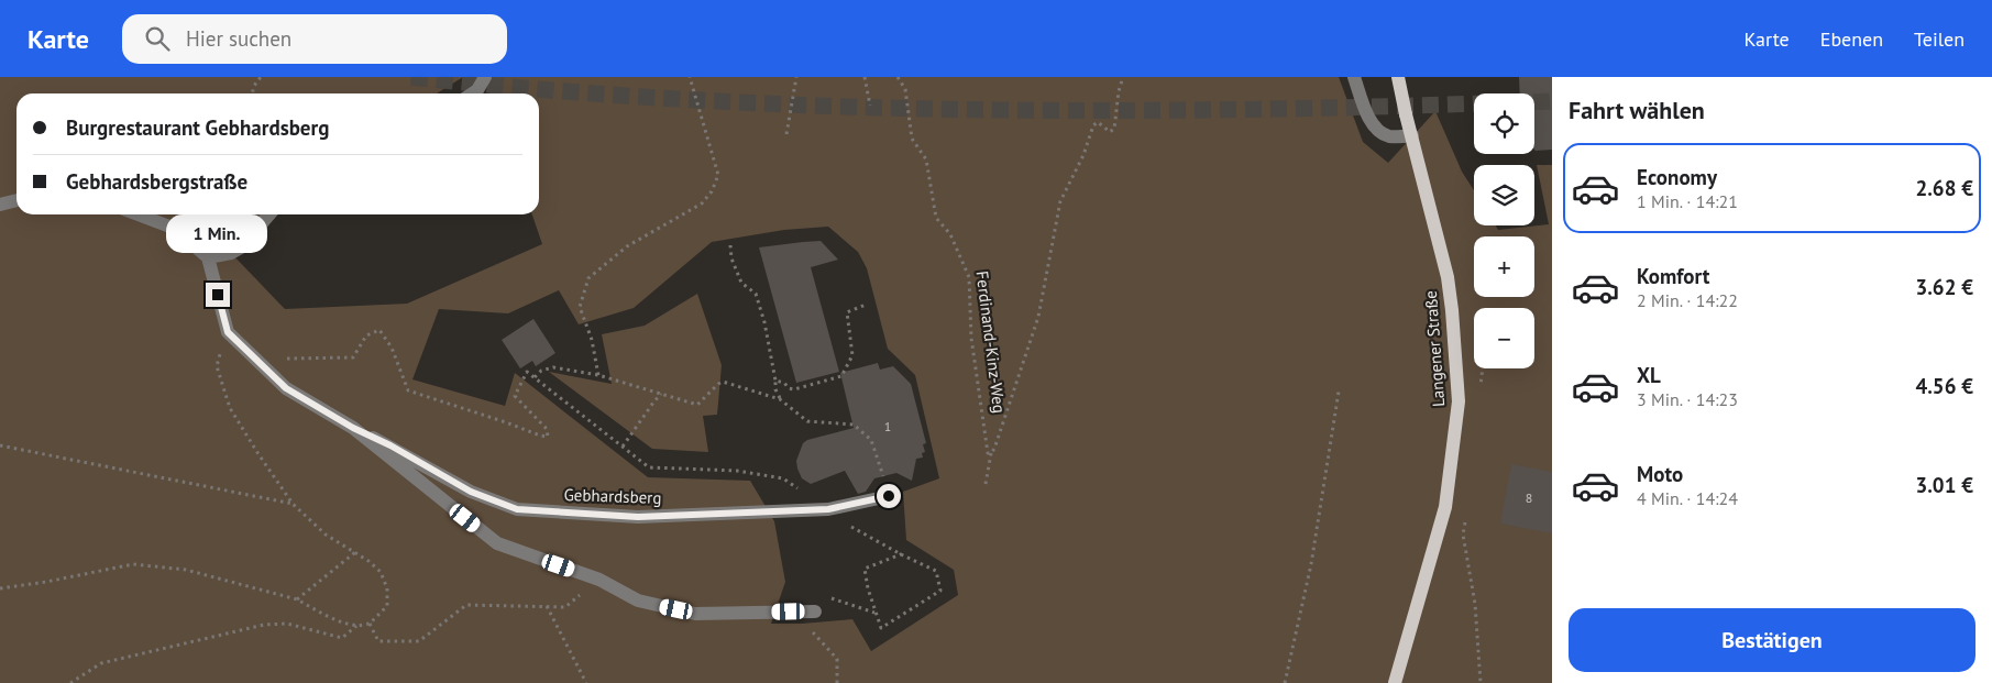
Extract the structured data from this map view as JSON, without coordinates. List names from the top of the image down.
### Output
{
  "streets": {
    "main road": ["Langener Straße"],
    "street": ["Gebhardsberg"],
    "path": ["Ferdinand-Kinz-Weg"]
  },
  "house_numbers": ["1", "8"],
  "page": {
    "header": "Karte",
    "search": "Hier suchen",
    "nav": ["Karte", "Ebenen", "Teilen"],
    "heading": "Fahrt wählen",
    "map_buttons": ["+", "−"],
    "banner": ["Burgrestaurant Gebhardsberg", "Gebhardsbergstraße"],
    "list": [
      {
        "name": "Economy",
        "note": "1 Min. · 14:21",
        "value": "2.68 €"
      },
      {
        "name": "Komfort",
        "note": "2 Min. · 14:22",
        "value": "3.62 €"
      },
      {
        "name": "XL",
        "note": "3 Min. · 14:23",
        "value": "4.56 €"
      },
      {
        "name": "Moto",
        "note": "4 Min. · 14:24",
        "value": "3.01 €"
      }
    ],
    "bubble": "1 Min.",
    "buttons": "Bestätigen"
  }
}
